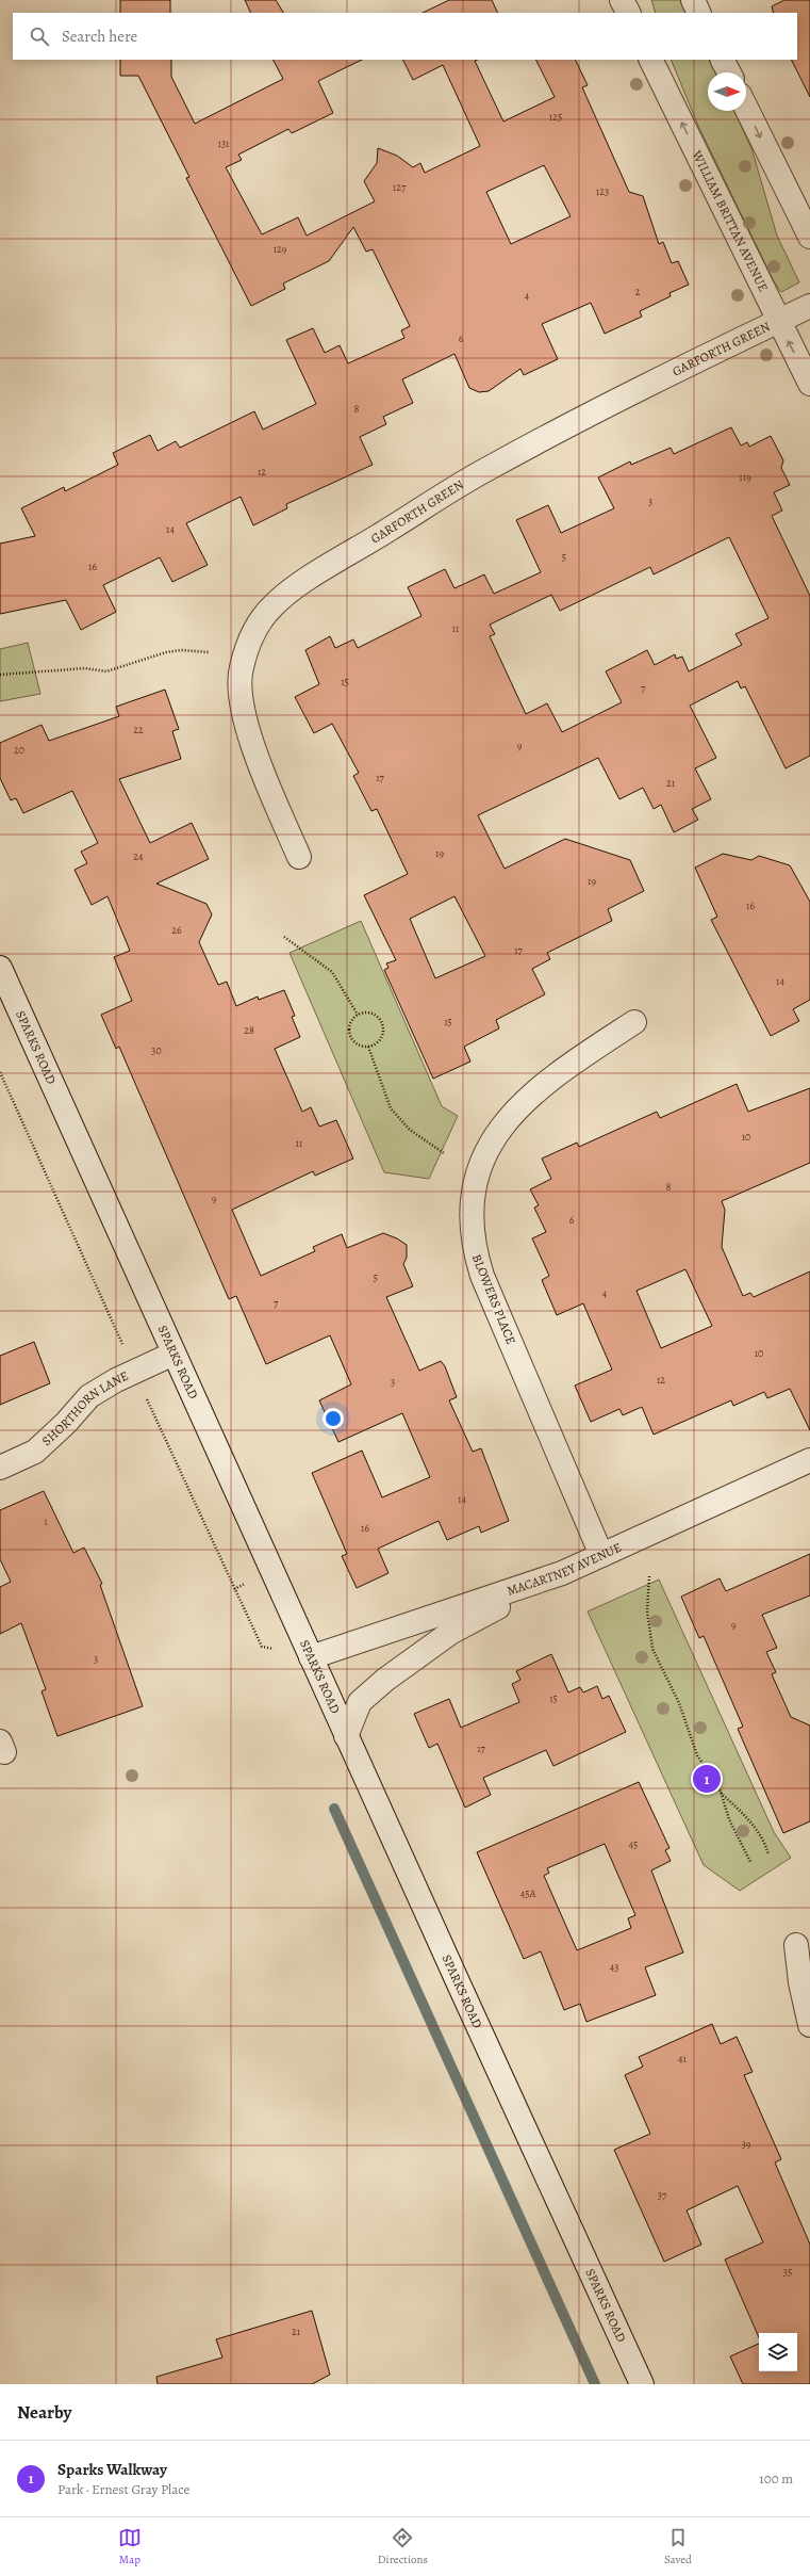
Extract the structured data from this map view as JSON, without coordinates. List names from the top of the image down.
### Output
{
  "streets": {
    "street": [
      "WILLIAM BRITTAN AVENUE",
      "GARFORTH GREEN",
      "SPARKS ROAD",
      "BLOWERS PLACE",
      "SHORTHORN LANE",
      "MACARTNEY AVENUE"
    ]
  },
  "crossings": [
    ["WILLIAM BRITTAN AVENUE", "GARFORTH GREEN"],
    ["SPARKS ROAD", "SHORTHORN LANE"],
    ["SPARKS ROAD", "MACARTNEY AVENUE"],
    ["BLOWERS PLACE", "MACARTNEY AVENUE"]
  ],
  "house_numbers": [
    "125",
    "131",
    "127",
    "123",
    "129",
    "2",
    "4",
    "6",
    "8",
    "12",
    "119",
    "3",
    "14",
    "5",
    "16",
    "11",
    "15",
    "7",
    "22",
    "9",
    "20",
    "17",
    "21",
    "19",
    "24",
    "19",
    "16",
    "26",
    "17",
    "14",
    "15",
    "28",
    "30",
    "10",
    "11",
    "8",
    "9",
    "6",
    "5",
    "4",
    "7",
    "10",
    "12",
    "3",
    "14",
    "1",
    "16",
    "9",
    "3",
    "15",
    "17",
    "45",
    "45A",
    "43",
    "41",
    "39",
    "37",
    "35",
    "21"
  ],
  "north": "right",
  "page": {
    "search": "Search here",
    "pins": "1",
    "heading": "Nearby",
    "list": [
      {
        "mark": "1",
        "name": "Sparks Walkway",
        "note": "Park · Ernest Gray Place",
        "value": "100 m"
      }
    ],
    "nav": ["Map", "Directions", "Saved"]
  }
}
